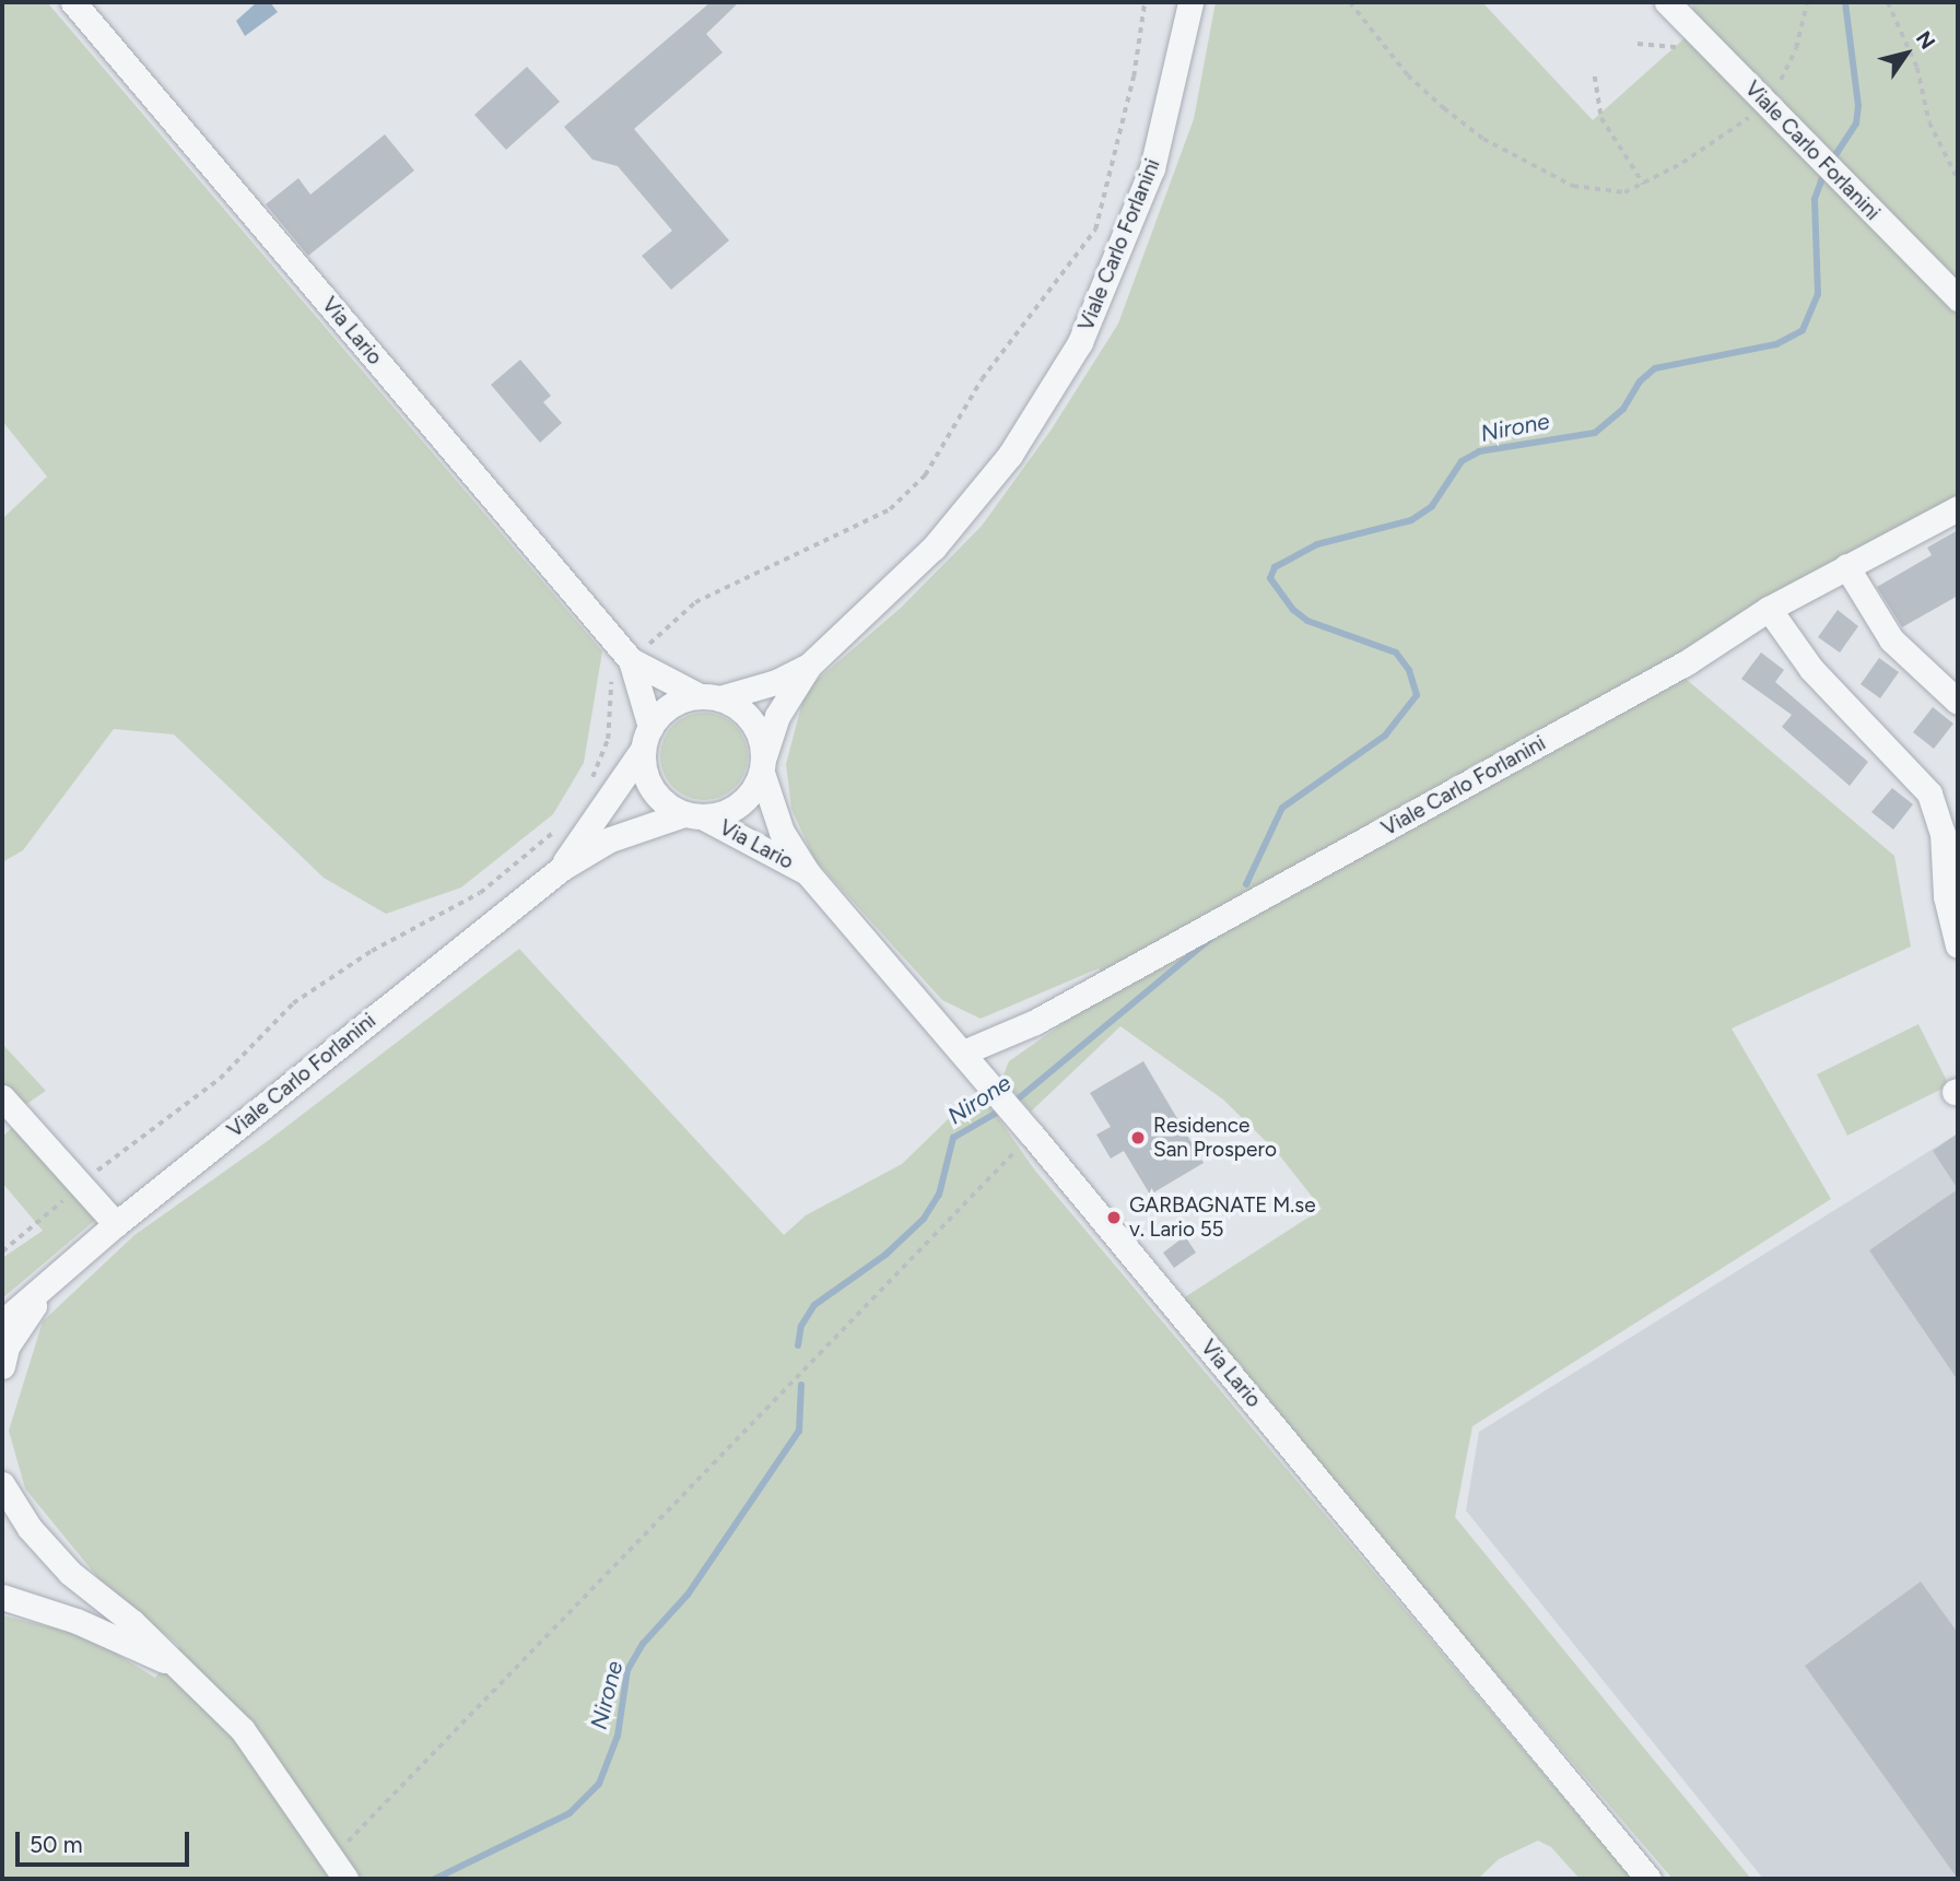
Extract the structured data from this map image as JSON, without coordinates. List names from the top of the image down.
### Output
{
  "streets": {
    "street": ["Viale Carlo Forlanini", "Via Lario"]
  },
  "crossings": [
    ["Viale Carlo Forlanini", "Via Lario"]
  ],
  "water": ["Nirone"],
  "places": ["Residence San Prospero", "GARBAGNATE M.se v. Lario 55"],
  "scale_bar": "50 m",
  "north": "top right"
}
